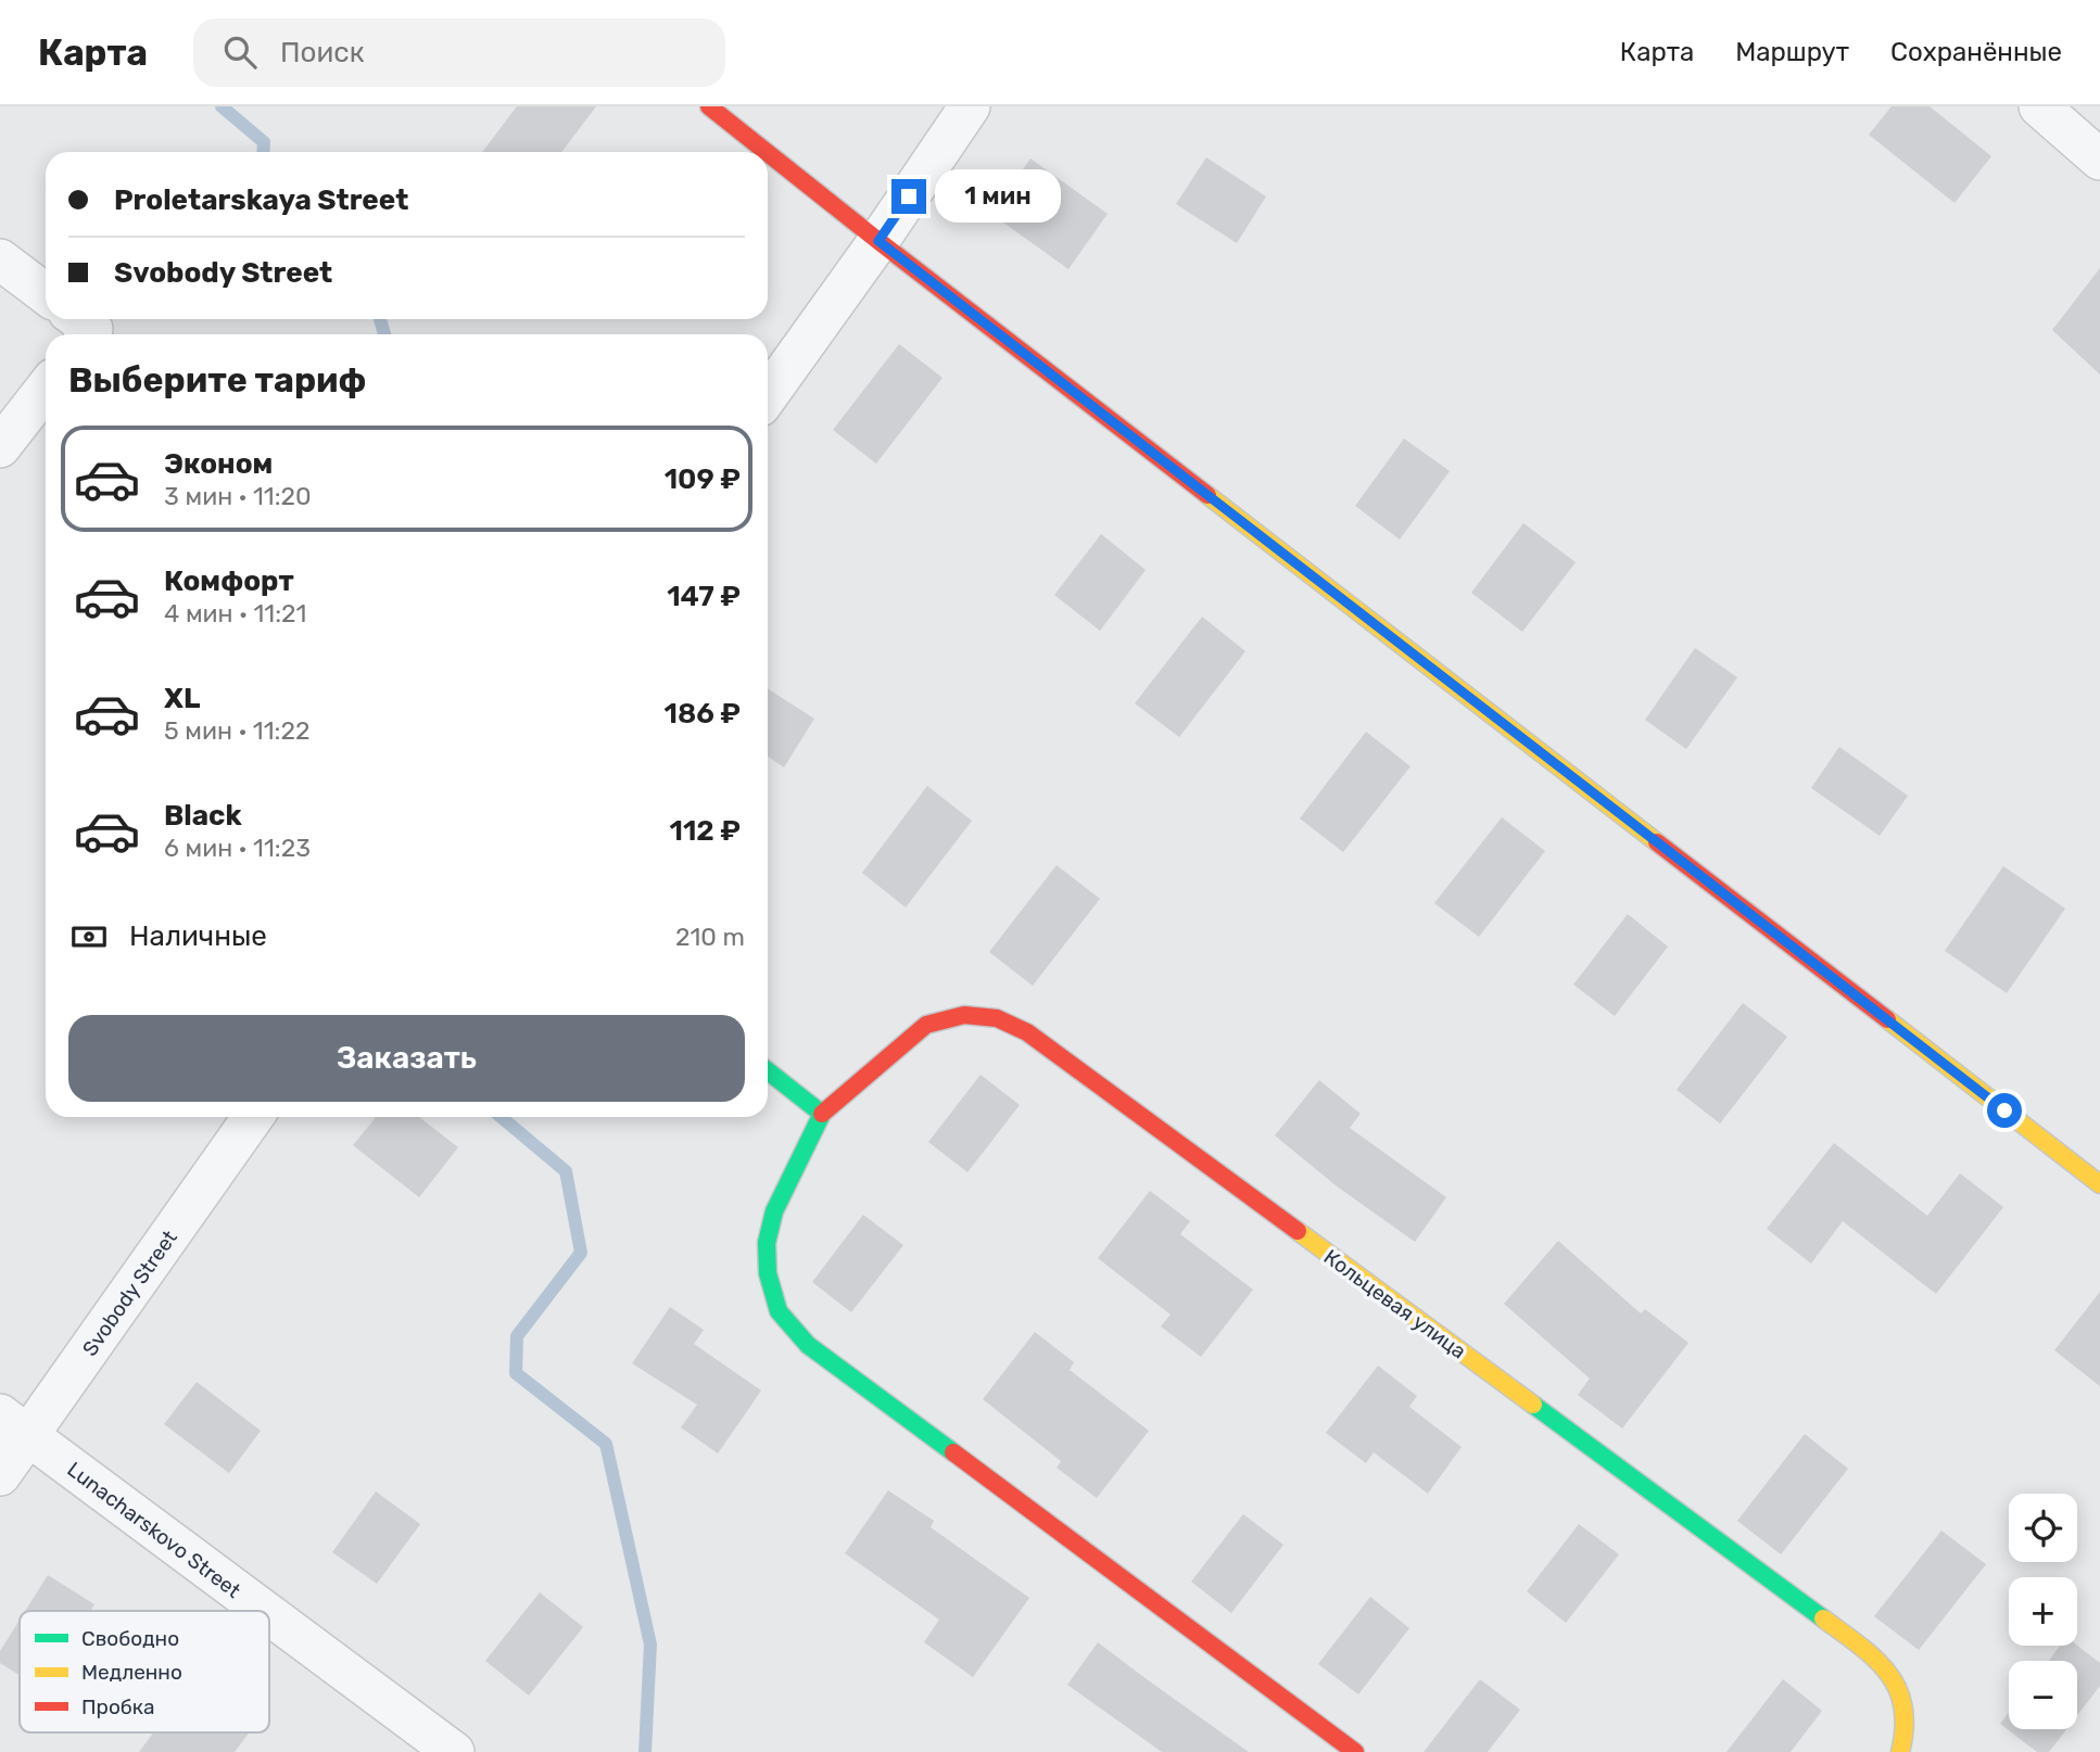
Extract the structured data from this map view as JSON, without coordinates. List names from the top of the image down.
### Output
{
  "streets": {
    "street": ["Svobody Street", "Кольцевая улица", "Lunacharskovo Street"]
  },
  "crossings": [
    ["Svobody Street", "Lunacharskovo Street"]
  ],
  "legend": ["Свободно", "Медленно", "Пробка"],
  "page": {
    "header": "Карта",
    "search": "Поиск",
    "nav": ["Карта", "Маршрут", "Сохранённые"],
    "banner": ["Proletarskaya Street", "Svobody Street"],
    "bubble": "1 мин",
    "heading": "Выберите тариф",
    "list": [
      {
        "name": "Эконом",
        "note": "3 мин · 11:20",
        "value": "109 ₽"
      },
      {
        "name": "Комфорт",
        "note": "4 мин · 11:21",
        "value": "147 ₽"
      },
      {
        "name": "XL",
        "note": "5 мин · 11:22",
        "value": "186 ₽"
      },
      {
        "name": "Black",
        "note": "6 мин · 11:23",
        "value": "112 ₽"
      }
    ],
    "pay": ["Наличные", "210 m"],
    "buttons": "Заказать",
    "map_buttons": ["+", "−"]
  }
}
